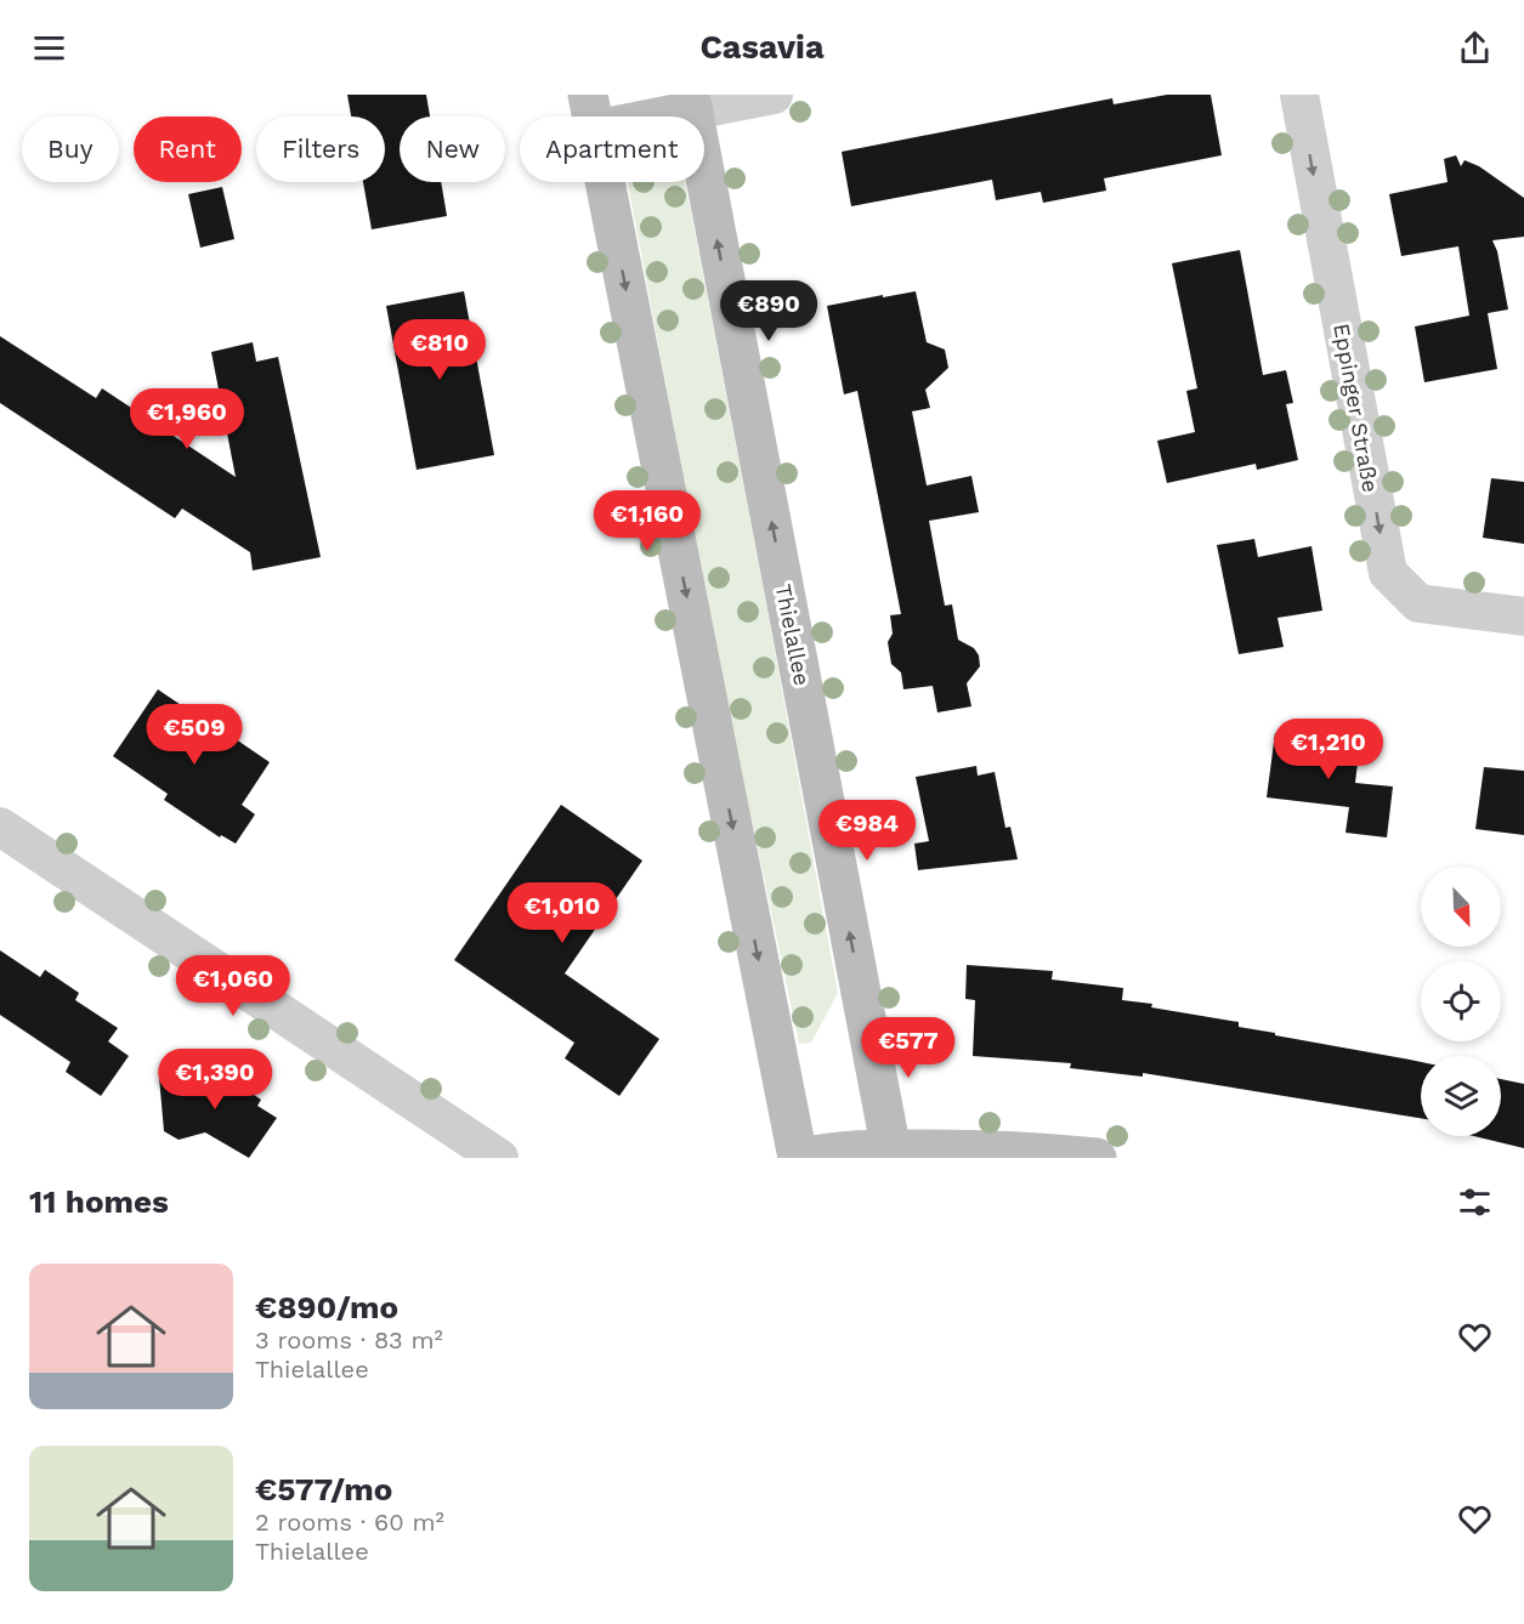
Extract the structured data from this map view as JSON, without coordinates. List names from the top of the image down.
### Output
{
  "streets": {
    "main road": ["Thielallee"],
    "street": ["Eppinger Straße"]
  },
  "one_way": ["Eppinger Straße"],
  "north": "bottom right",
  "page": {
    "header": "Casavia",
    "chip": [
      "Buy",
      "Rent",
      "Filters",
      "New",
      "Apartment"
    ],
    "price": [
      "€890",
      "€810",
      "€1,960",
      "€1,160",
      "€509",
      "€1,210",
      "€984",
      "€1,010",
      "€1,060",
      "€577",
      "€1,390"
    ],
    "heading": "11 homes",
    "list": [
      {
        "name": "€890/mo",
        "note": "3 rooms · 83 m² · Thielallee"
      },
      {
        "name": "€577/mo",
        "note": "2 rooms · 60 m² · Thielallee"
      }
    ]
  }
}
